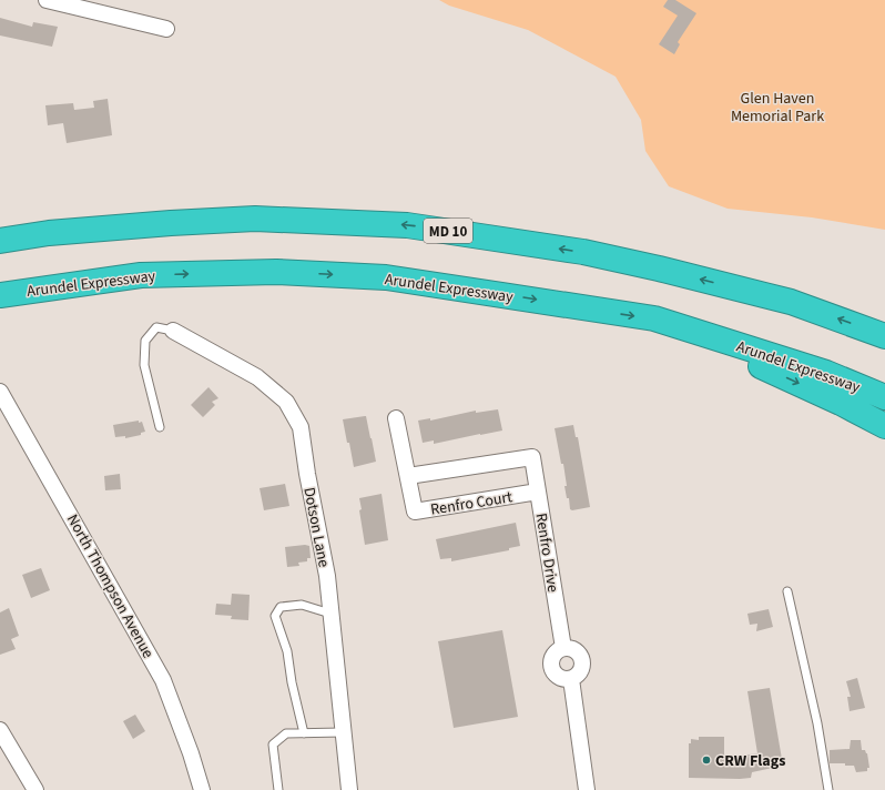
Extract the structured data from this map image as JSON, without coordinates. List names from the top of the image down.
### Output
{
  "streets": {
    "highway": ["MD 10", "Arundel Expressway"],
    "street": [
      "Renfro Court",
      "Dotson Lane",
      "Renfro Drive",
      "North Thompson Avenue"
    ]
  },
  "crossings": [
    ["Renfro Court", "Renfro Drive"]
  ],
  "parks": ["Glen Haven Memorial Park"],
  "places": ["CRW Flags"]
}
